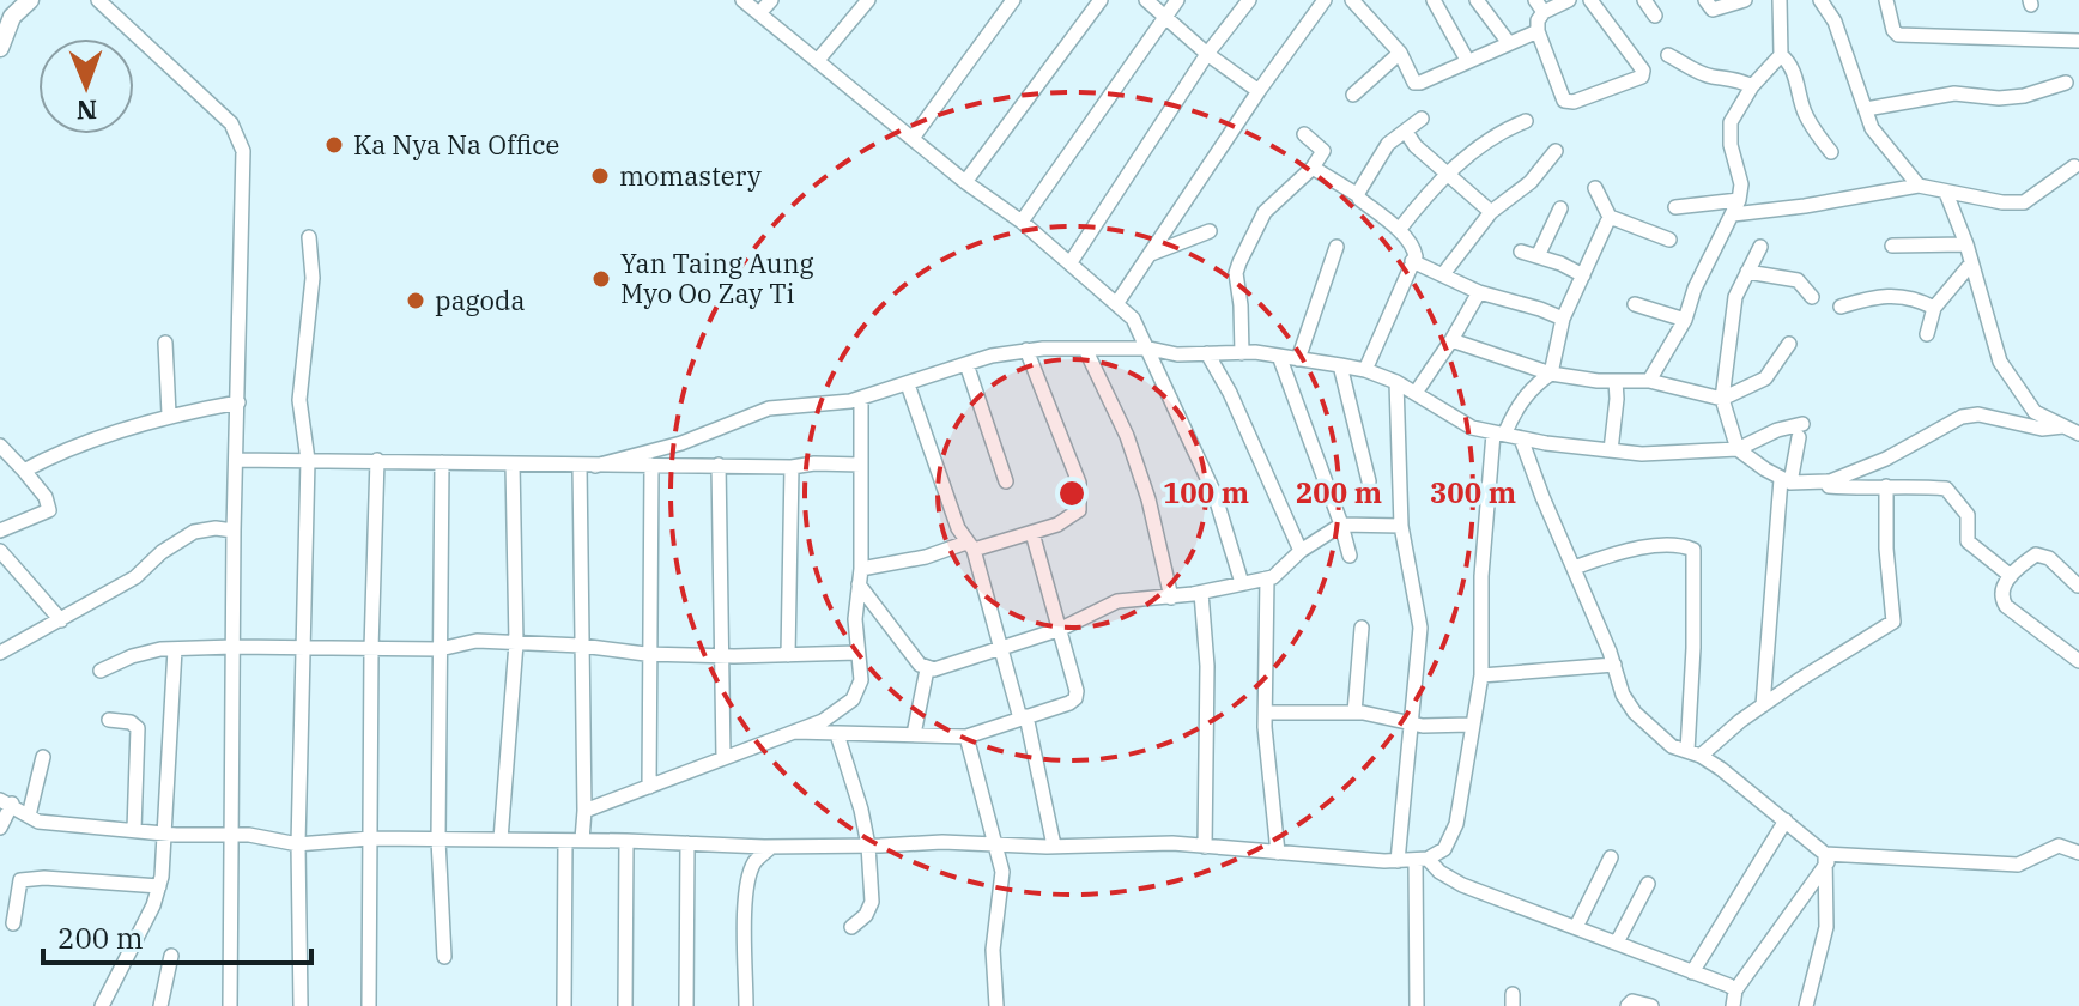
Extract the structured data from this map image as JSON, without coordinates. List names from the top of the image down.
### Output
{
  "places": [
    "Ka Nya Na Office",
    "momastery",
    "Yan Taing Aung Myo Oo Zay Ti",
    "pagoda"
  ],
  "scale_bar": "200 m",
  "north": "bottom",
  "rings": ["100 m", "200 m", "300 m"]
}
